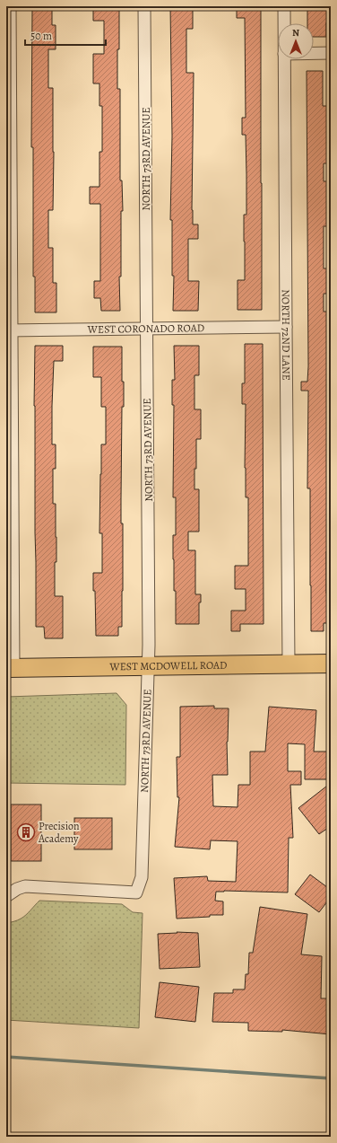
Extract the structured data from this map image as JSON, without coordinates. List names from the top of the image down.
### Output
{
  "streets": {
    "main road": ["WEST MCDOWELL ROAD"],
    "street": ["NORTH 73RD AVENUE", "WEST CORONADO ROAD", "NORTH 72ND LANE"]
  },
  "crossings": [
    ["NORTH 73RD AVENUE", "WEST CORONADO ROAD"],
    ["NORTH 73RD AVENUE", "WEST MCDOWELL ROAD"],
    ["WEST CORONADO ROAD", "NORTH 72ND LANE"],
    ["NORTH 72ND LANE", "WEST MCDOWELL ROAD"]
  ],
  "places": {
    "building": ["Precision Academy"]
  },
  "scale_bar": "50 m",
  "north": "top"
}
